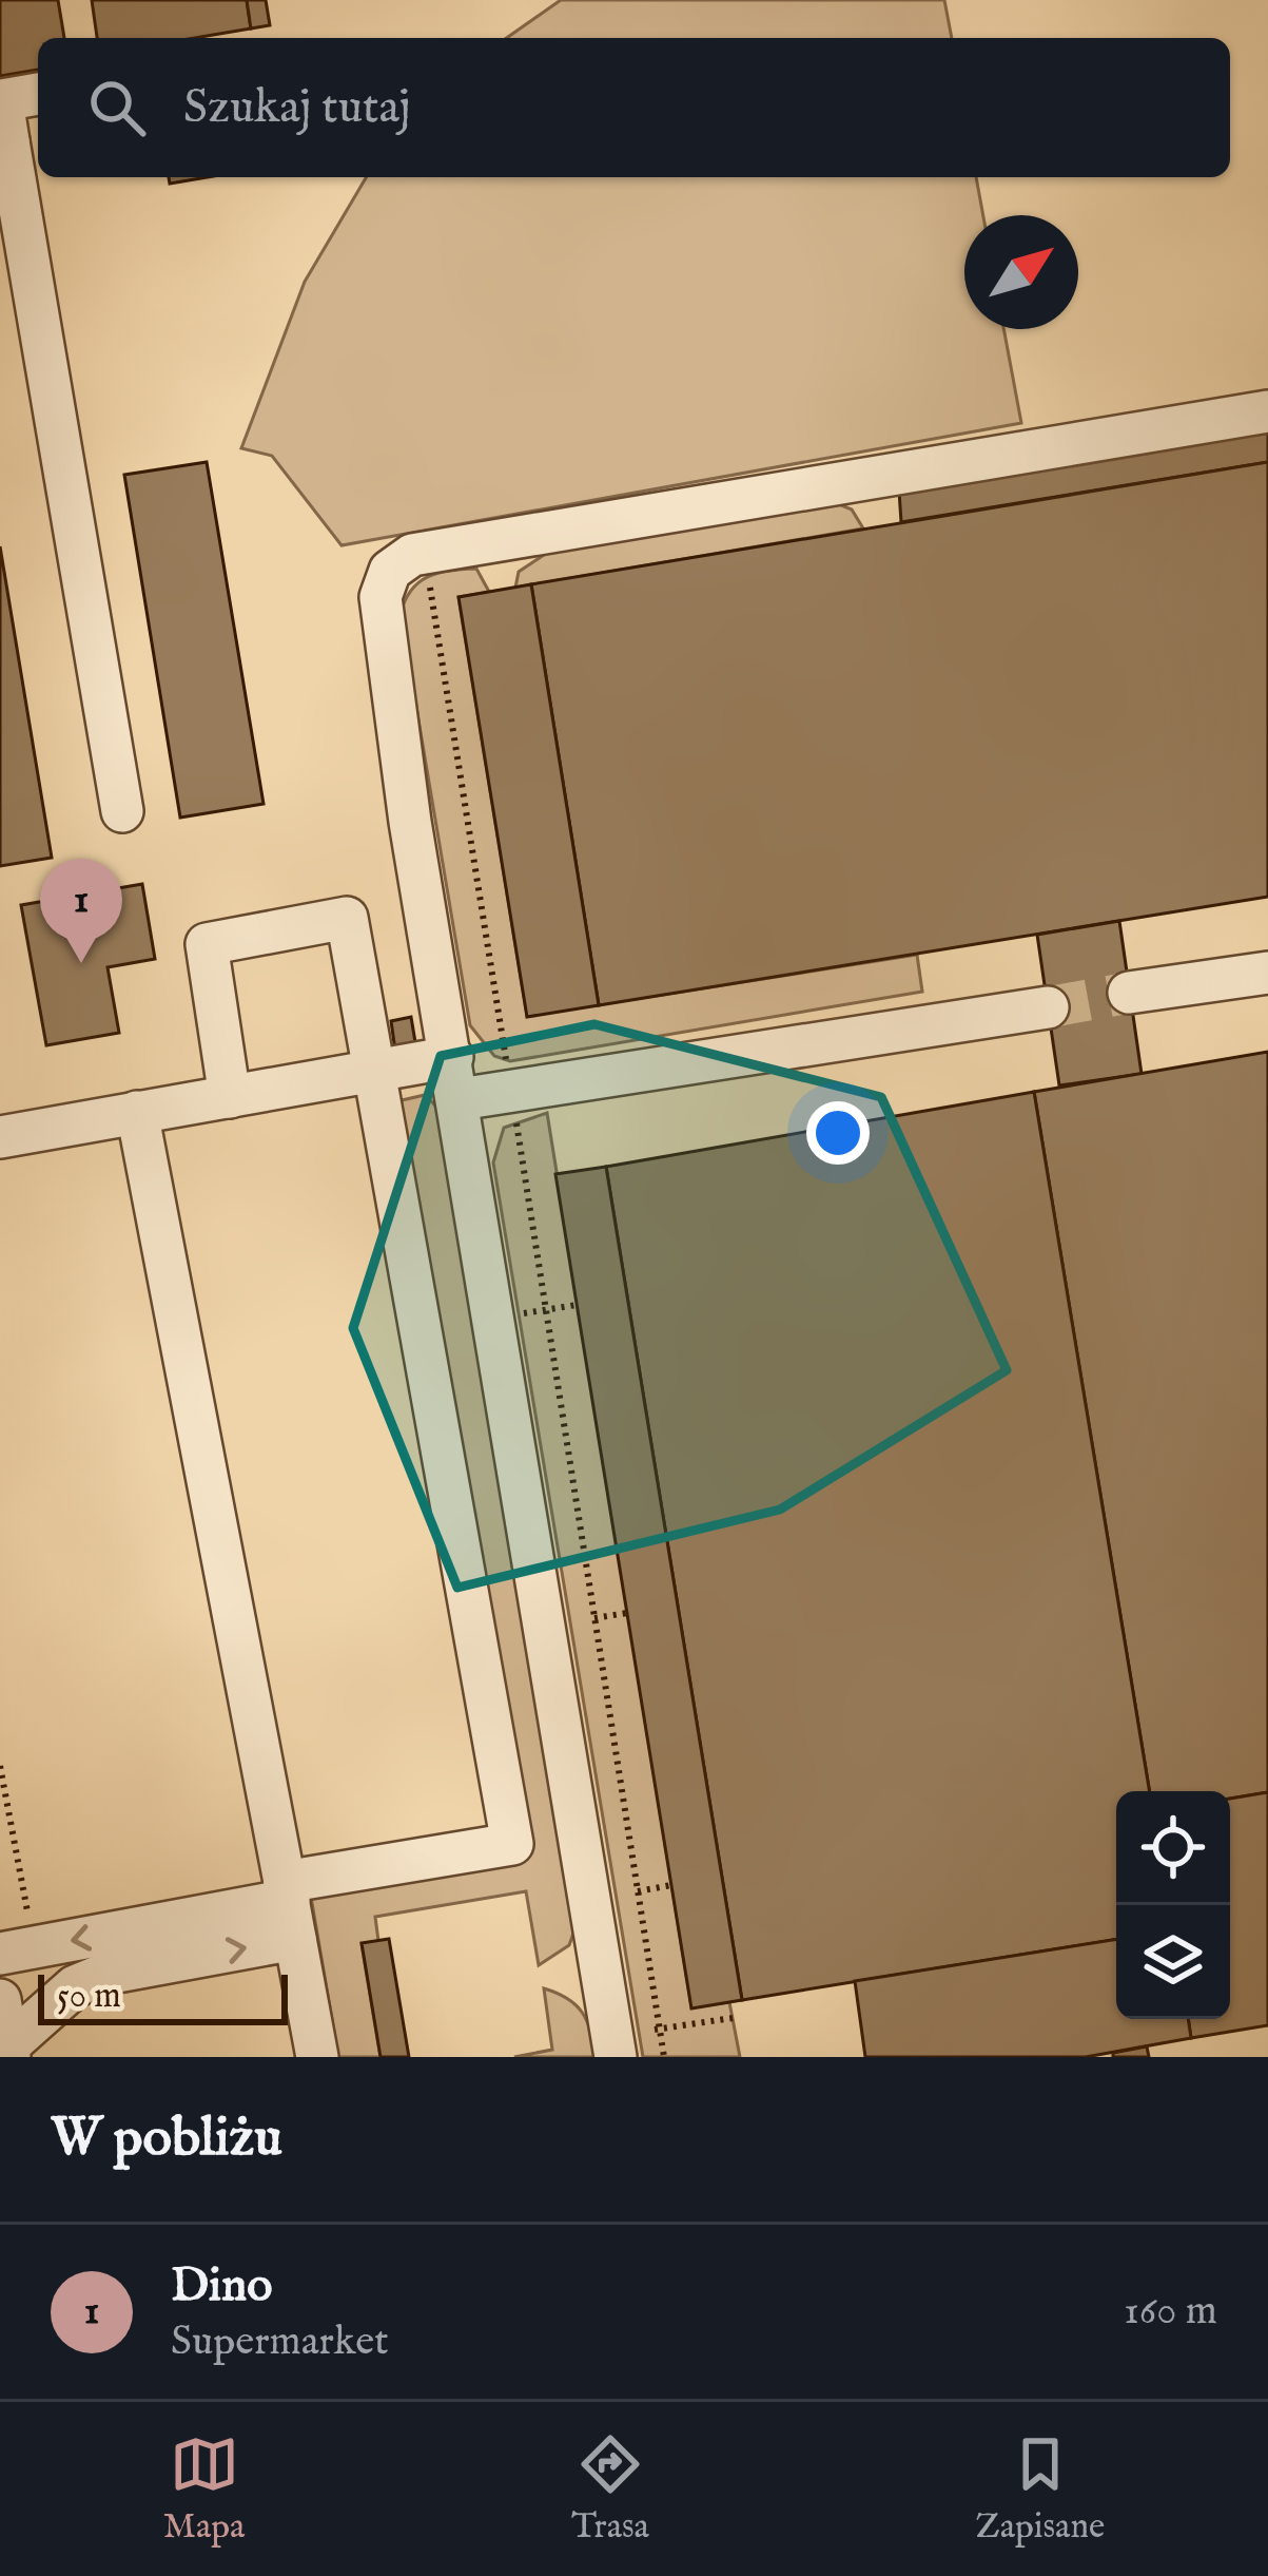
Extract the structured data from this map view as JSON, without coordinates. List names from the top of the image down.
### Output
{
  "scale_bar": "50 m",
  "north": "top right",
  "page": {
    "search": "Szukaj tutaj",
    "pins": "1",
    "scale": "50 m",
    "heading": "W pobliżu",
    "list": [
      {
        "mark": "1",
        "name": "Dino",
        "note": "Supermarket",
        "value": "160 m"
      }
    ],
    "nav": ["Mapa", "Trasa", "Zapisane"]
  }
}
